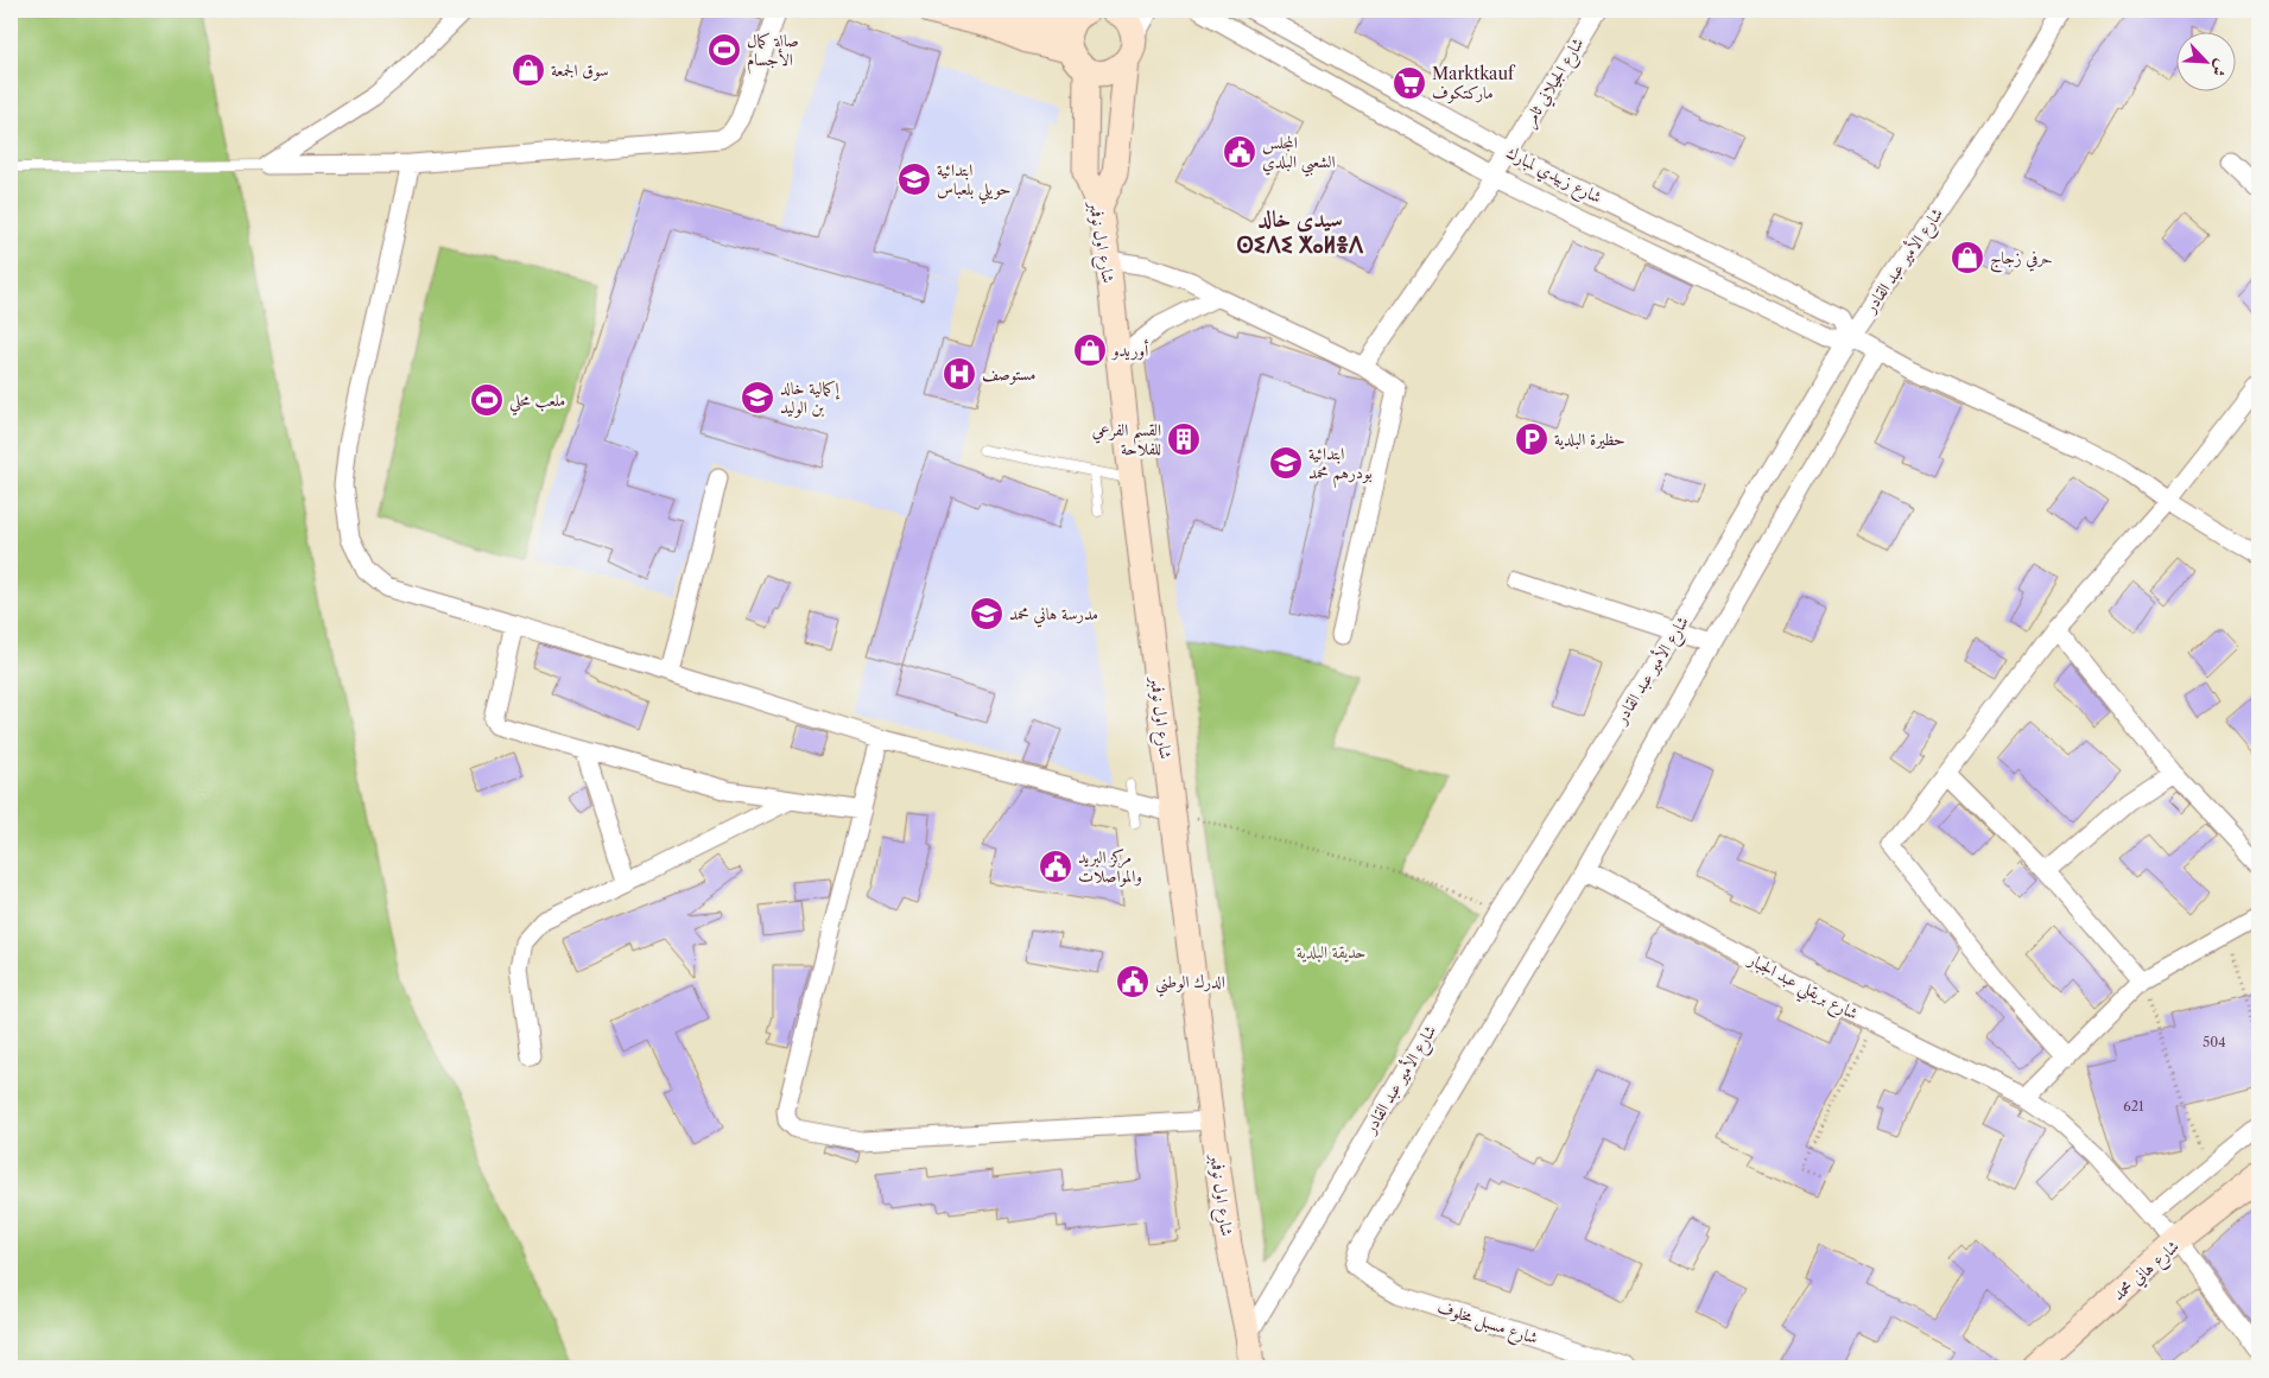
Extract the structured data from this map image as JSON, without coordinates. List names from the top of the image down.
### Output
{
  "streets": {
    "main road": ["شارع اول نوفمبر", "شارع هاني محمد"],
    "street": [
      "شارع الجيلاني ثامر",
      "شارع زبيدي لمبارك",
      "شارع الأمير عبد القادر",
      "شارع بريقلي عبد الجبار",
      "شارع مسبل مخلوف"
    ]
  },
  "crossings": [
    ["شارع الجيلاني ثامر", "شارع زبيدي لمبارك"],
    ["شارع زبيدي لمبارك", "شارع الأمير عبد القادر"],
    ["شارع اول نوفمبر", "شارع الأمير عبد القادر"],
    ["شارع بريقلي عبد الجبار", "شارع هاني محمد"],
    ["شارع بريقلي عبد الجبار", "شارع مسبل مخلوف"]
  ],
  "districts": ["سيدي خالد ⵙⵉⴷⵉ ⵅⴰⵍⴻⴷ"],
  "parks": ["حديقة البلدية"],
  "places": {
    "sports": ["صالة كمال الأجسام", "ملعب محلي"],
    "shop": ["سوق الجمعة", "حرفي زجاج", "أوريدو"],
    "supermarket": ["Marktkauf ماركتكوف"],
    "public building": ["المجلس الشعبي البلدي", "مركز البريد والمواصلات", "الدرك الوطني"],
    "school or university": [
      "ابتدائية حويلي بلعباس",
      "إكمالية خالد بن الوليد",
      "ابتدائية بودرهم محمد",
      "مدرسة هاني محمد"
    ],
    "hospital": ["مستوصف"],
    "building": ["القسم الفرعي للفلاحة"],
    "parking": ["حظيرة البلدية"]
  },
  "house_numbers": ["504", "621"],
  "north": "bottom right"
}
